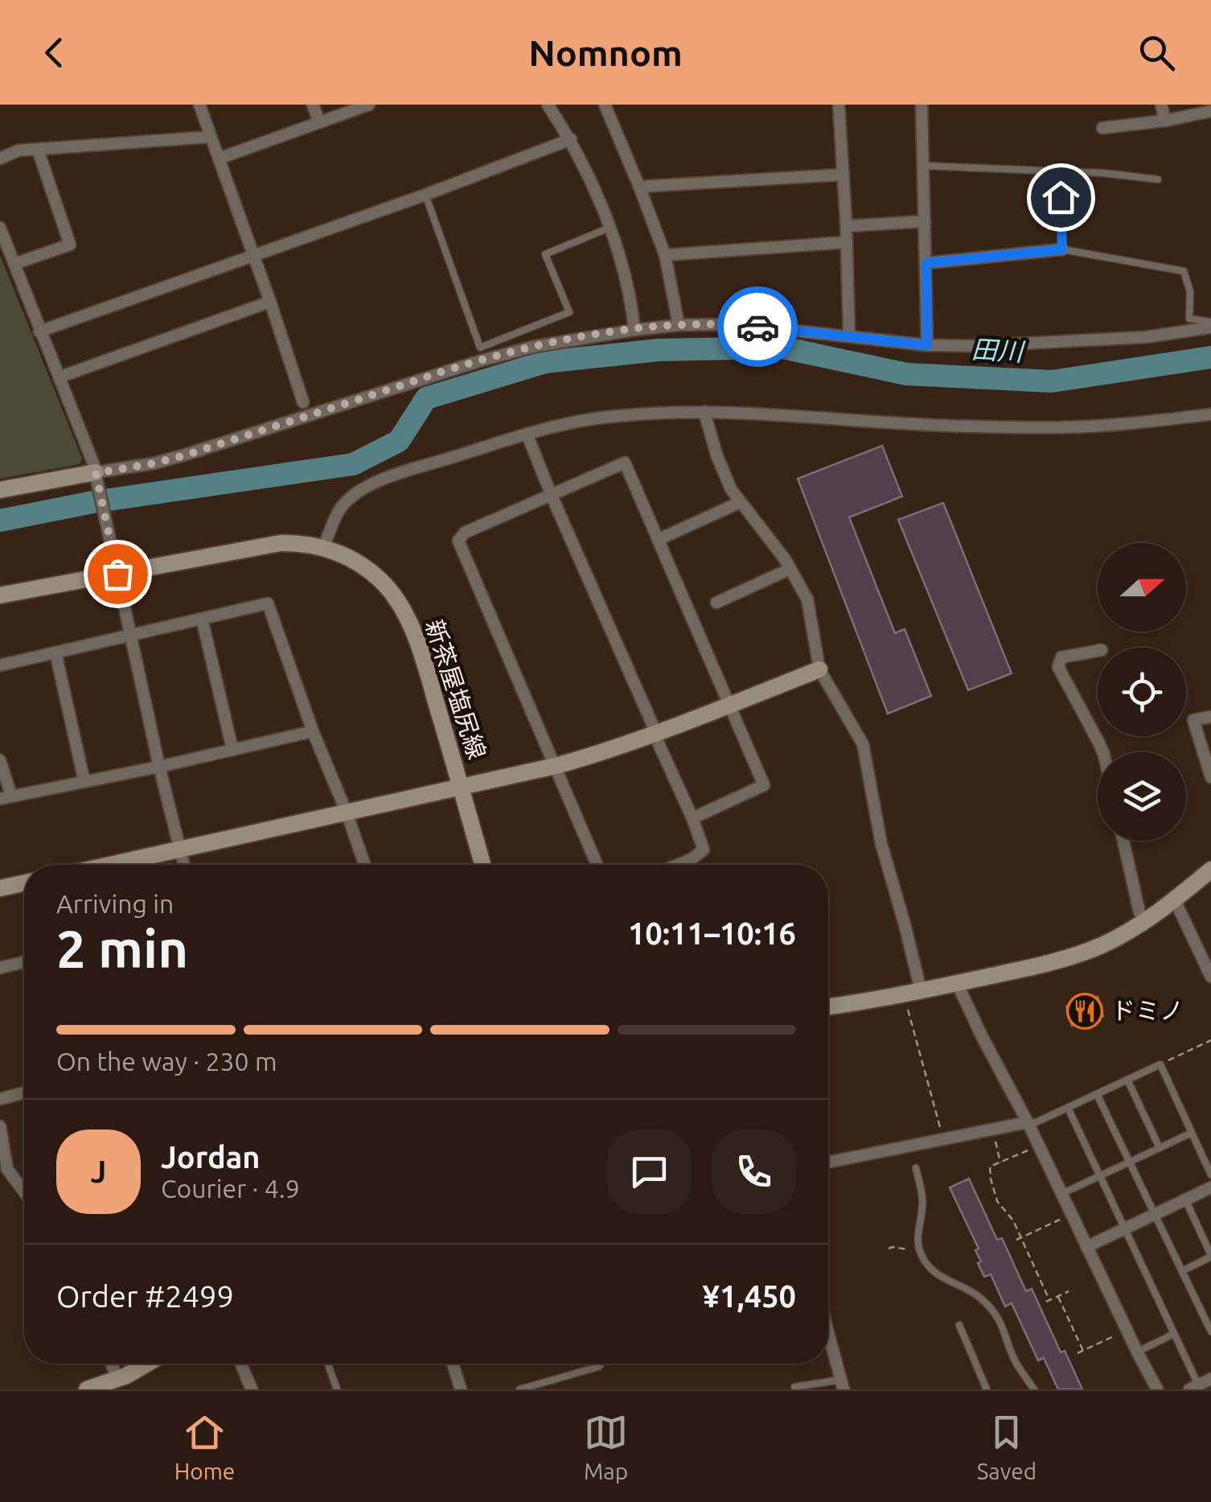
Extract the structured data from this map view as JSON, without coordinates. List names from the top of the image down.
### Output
{
  "streets": {
    "main road": ["新茶屋塩尻線"]
  },
  "water": ["田川"],
  "places": {
    "restaurant": ["ドミノ"]
  },
  "north": "right",
  "page": {
    "header": "Nomnom",
    "heading": ["2 min", "Arriving in", "10:11–10:16"],
    "panel": [
      "Jordan",
      "Courier · 4.9",
      "Order #2499",
      "¥1,450"
    ],
    "bar": "On the way · 230 m",
    "round": "J",
    "tabs": ["Home", "Map", "Saved"]
  }
}
